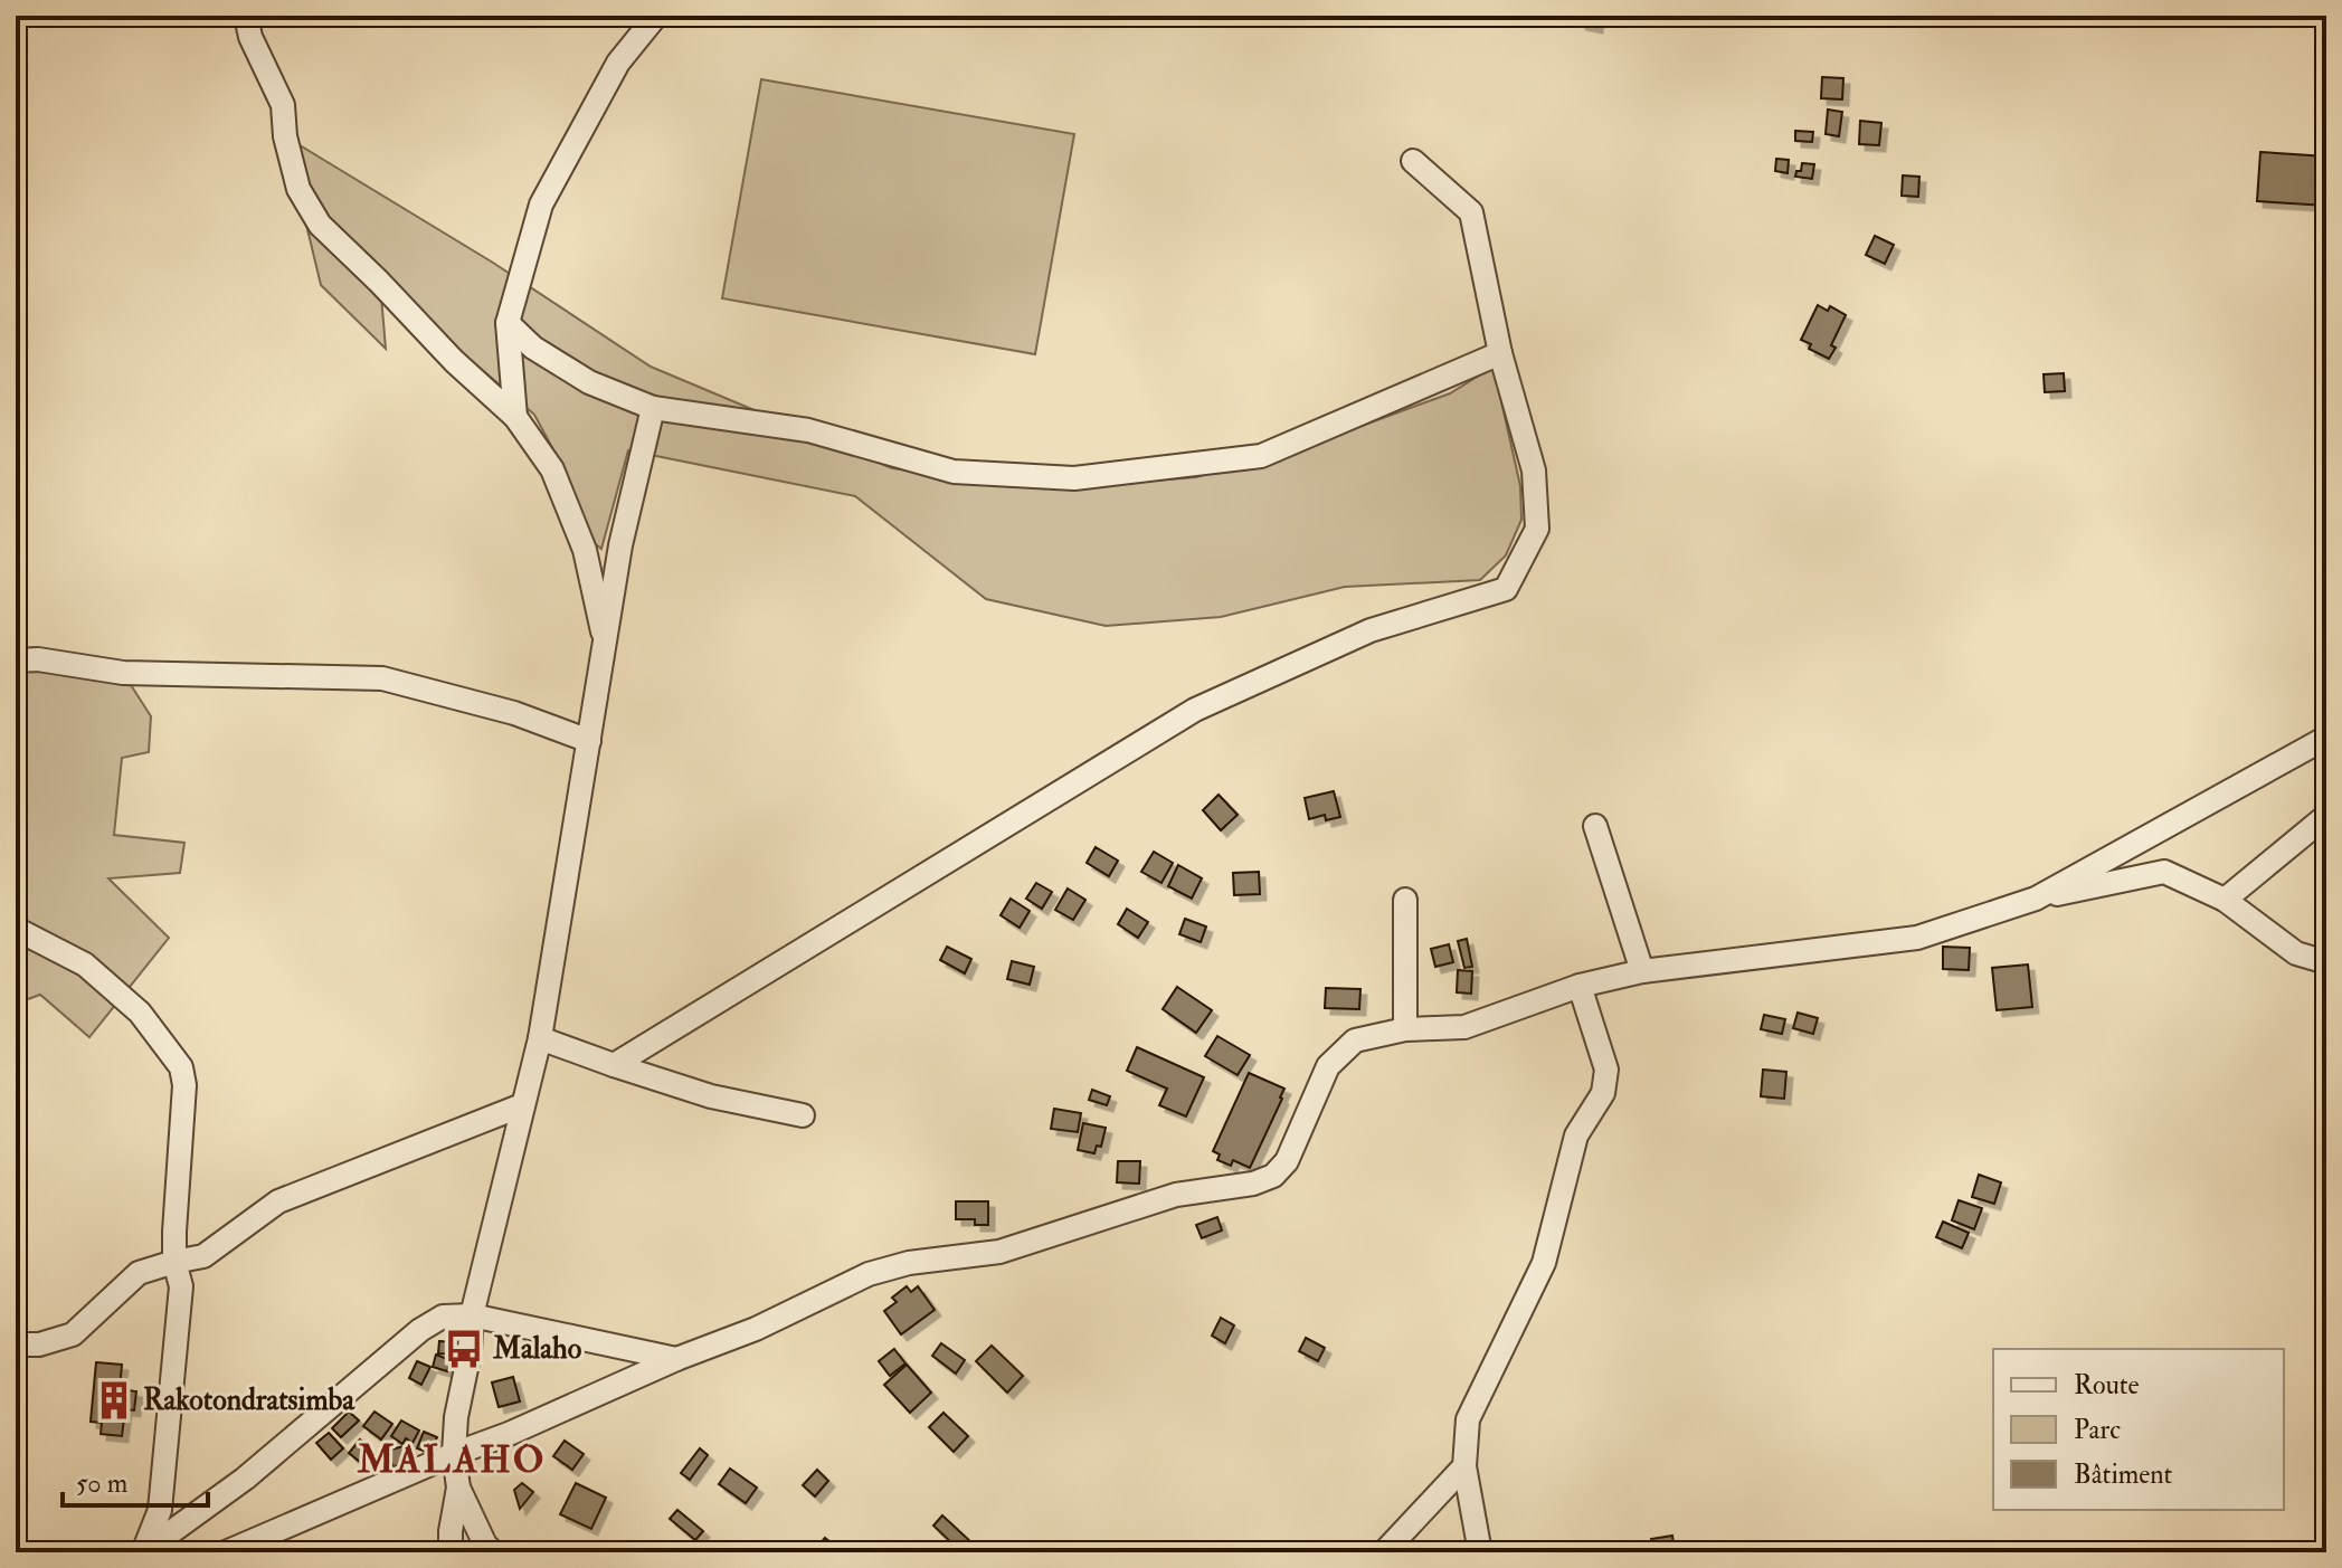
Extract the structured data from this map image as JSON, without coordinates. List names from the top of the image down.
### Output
{
  "districts": ["MALAHO"],
  "places": {
    "bus stop": ["Malaho"],
    "building": ["Rakotondratsimba"]
  },
  "legend": ["Route", "Parc", "Bâtiment"],
  "scale_bar": "50 m"
}
